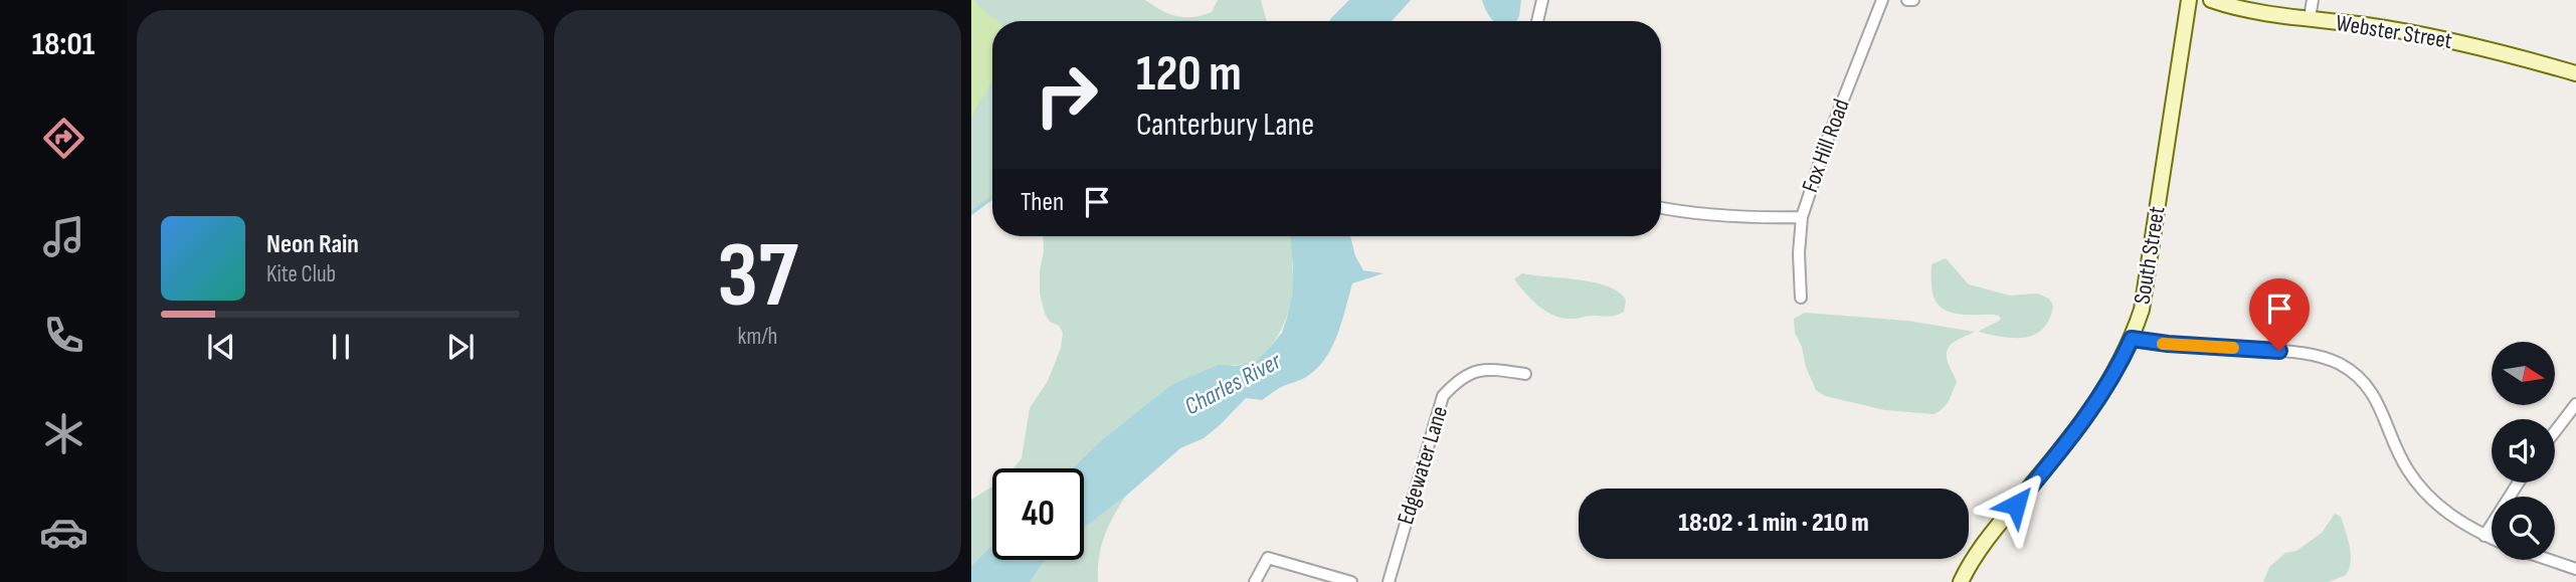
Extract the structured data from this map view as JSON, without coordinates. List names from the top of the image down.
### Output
{
  "streets": {
    "street": [
      "Webster Street",
      "Fox Hill Road",
      "South Street",
      "Edgewater Lane"
    ]
  },
  "water": ["Charles River"],
  "north": "right",
  "page": {
    "tabs": "18:01",
    "tile": ["37", "km/h"],
    "turn": ["120 m", "Canterbury Lane"],
    "then": "Then",
    "song": ["Neon Rain", "Kite Club"],
    "limit": "40",
    "trip": "18:02 · 1 min · 210 m"
  }
}
